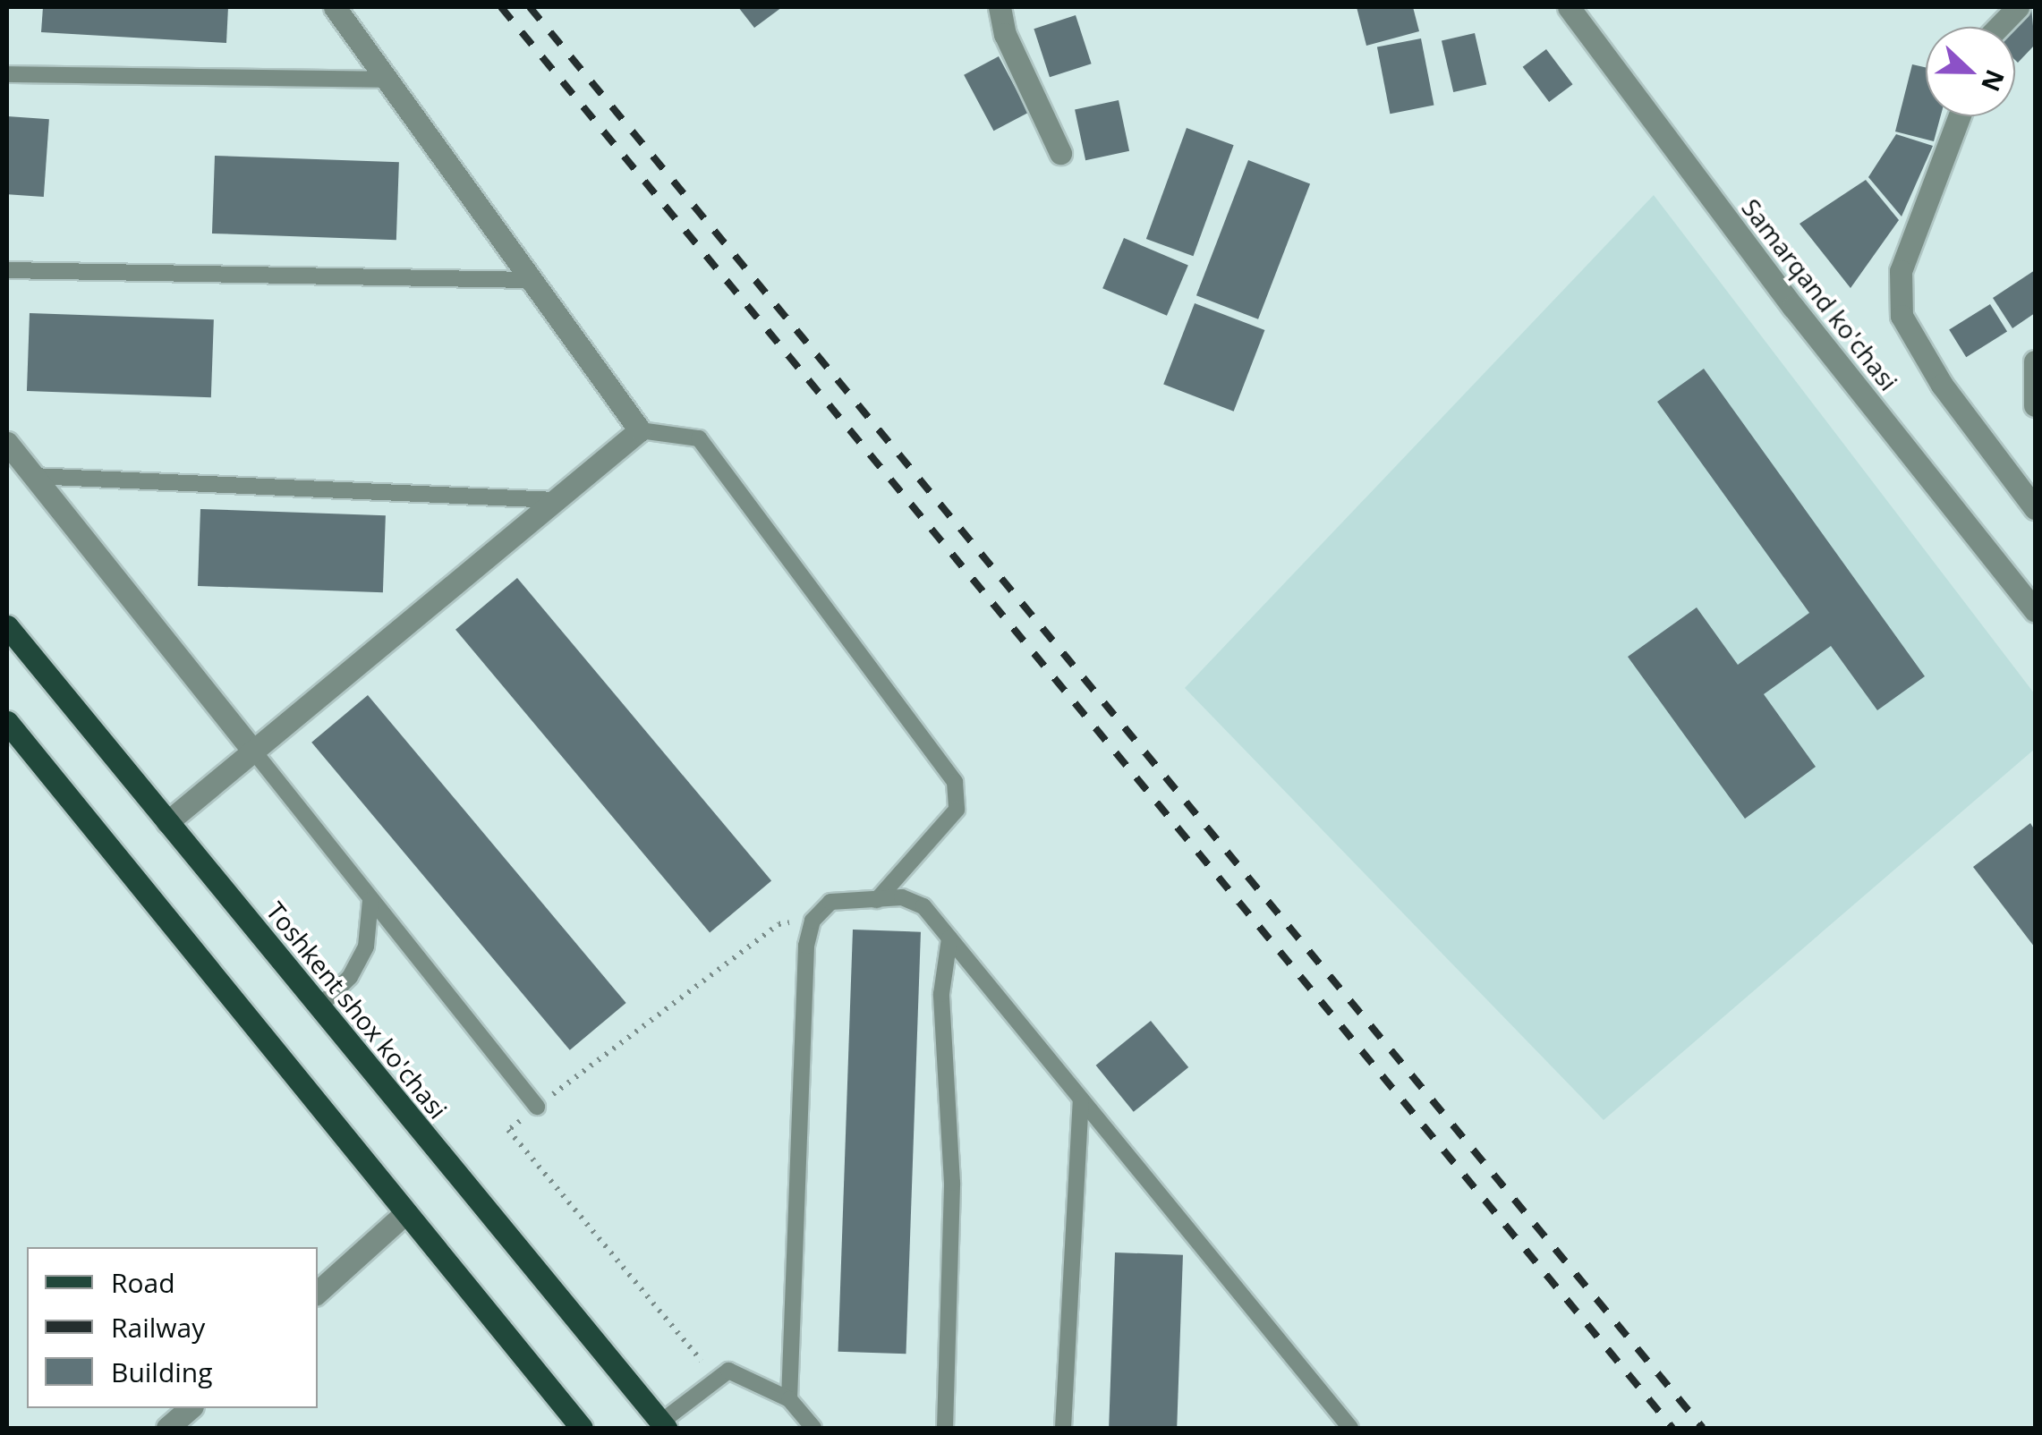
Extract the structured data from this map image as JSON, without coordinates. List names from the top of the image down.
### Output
{
  "streets": {
    "main road": ["Toshkent shox ko'chasi"],
    "street": ["Samarqand ko'chasi"]
  },
  "legend": ["Road", "Railway", "Building"],
  "north": "right"
}
